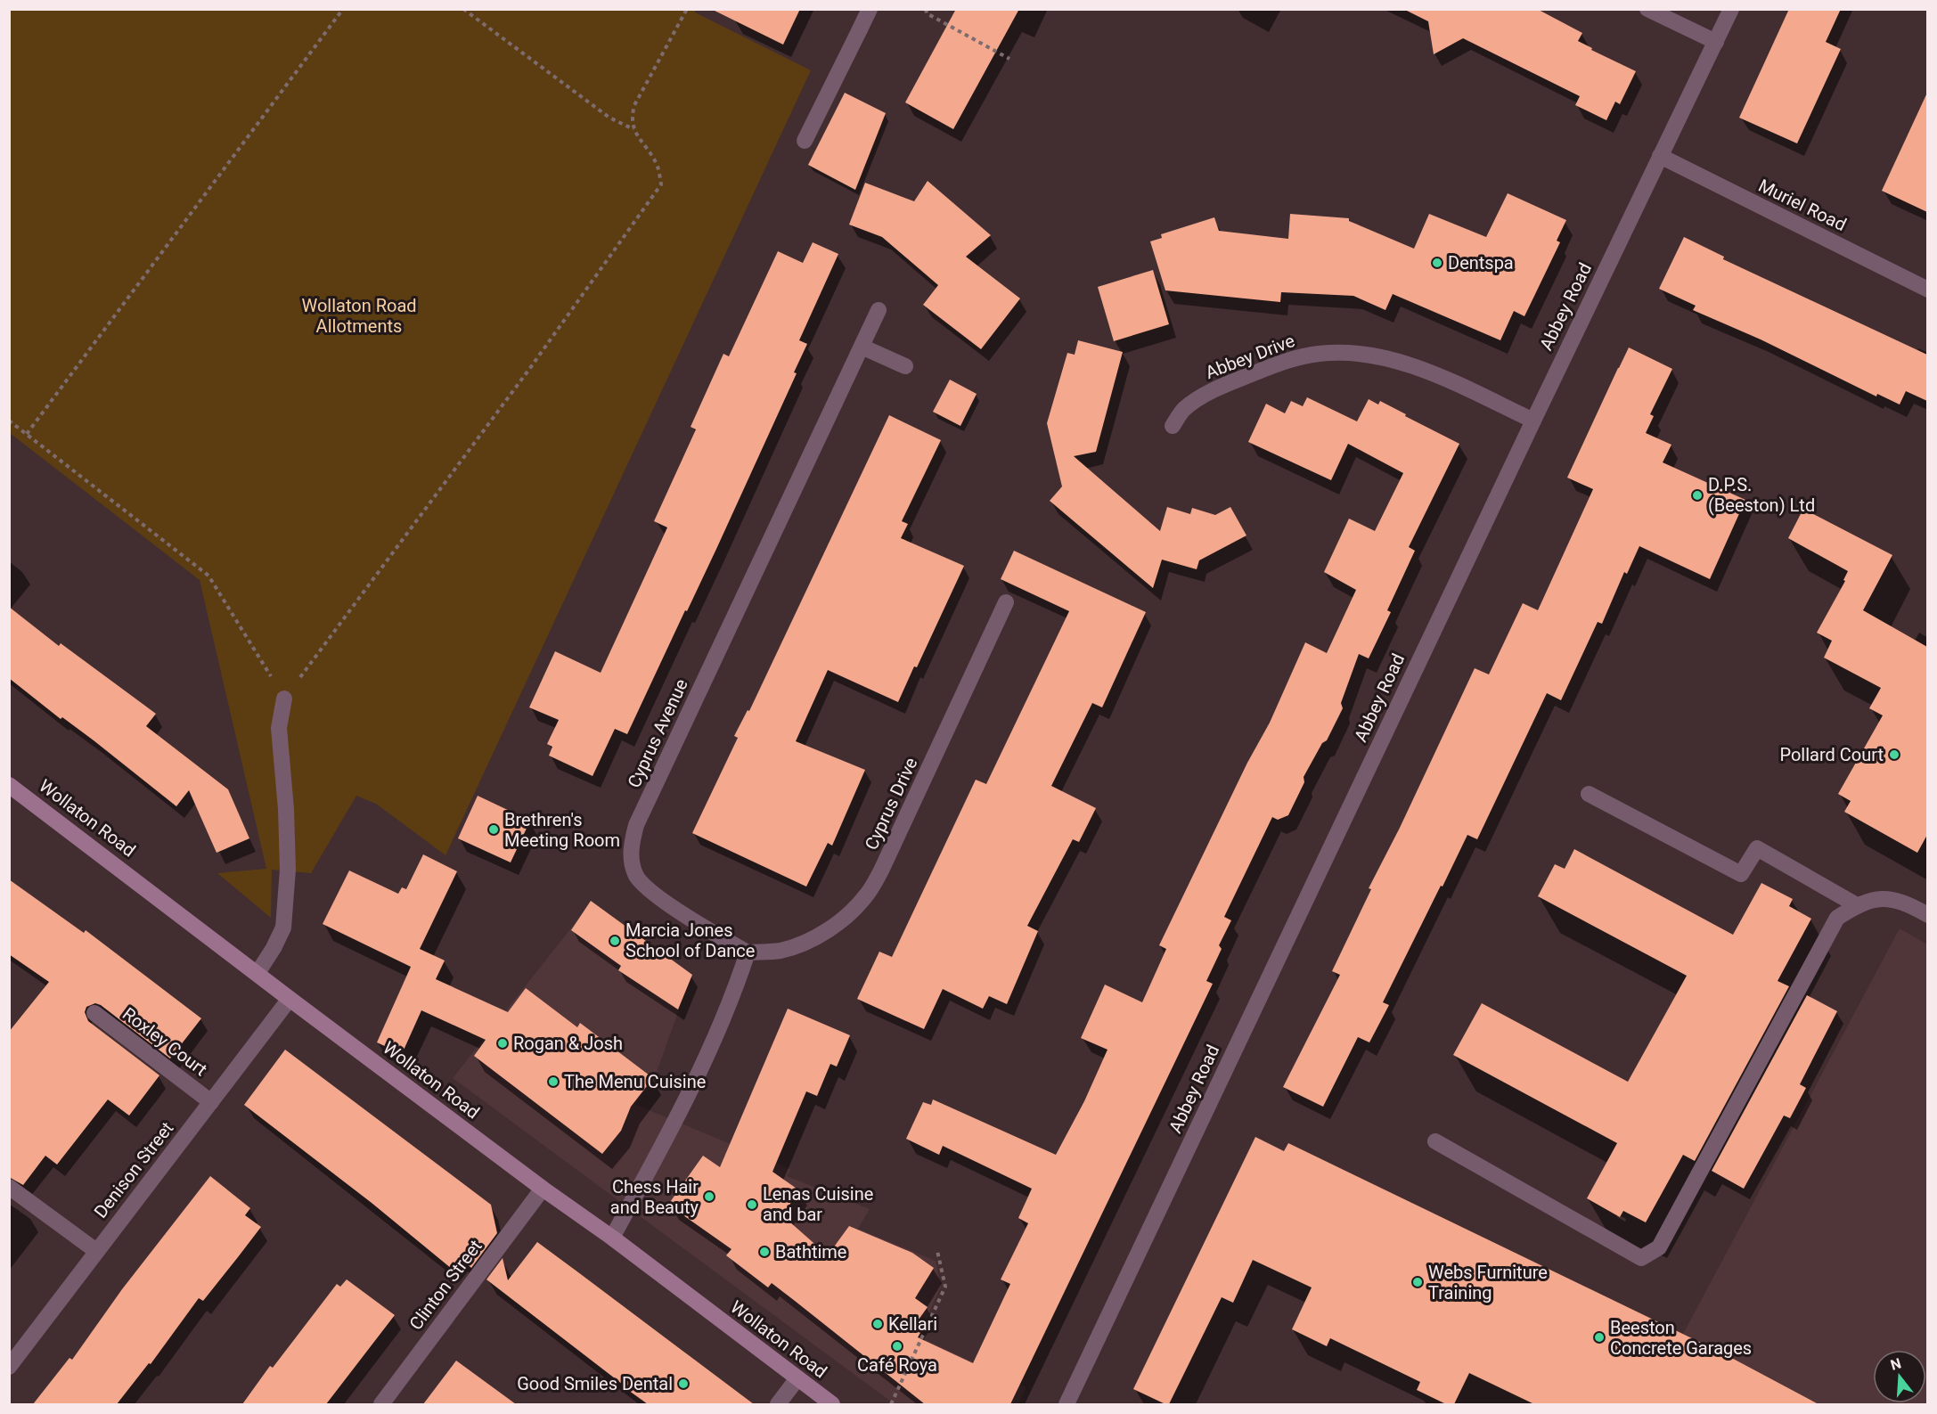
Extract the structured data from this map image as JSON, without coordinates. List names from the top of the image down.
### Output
{
  "streets": {
    "main road": ["Wollaton Road"],
    "street": [
      "Muriel Road",
      "Abbey Road",
      "Abbey Drive",
      "Cyprus Avenue",
      "Cyprus Drive",
      "Roxley Court",
      "Denison Street",
      "Clinton Street"
    ]
  },
  "crossings": [
    ["Muriel Road", "Abbey Road"],
    ["Abbey Road", "Abbey Drive"],
    ["Cyprus Avenue", "Cyprus Drive"],
    ["Wollaton Road", "Denison Street"],
    ["Wollaton Road", "Clinton Street"],
    ["Roxley Court", "Denison Street"]
  ],
  "parks": ["Wollaton Road Allotments"],
  "places": [
    "Dentspa",
    "D.P.S. (Beeston) Ltd",
    "Pollard Court",
    "Brethren's Meeting Room",
    "Marcia Jones School of Dance",
    "Rogan & Josh",
    "The Menu Cuisine",
    "Chess Hair and Beauty",
    "Lenas Cuisine and bar",
    "Bathtime",
    "Webs Furniture Training",
    "Kellari",
    "Beeston Concrete Garages",
    "Café Roya",
    "Good Smiles Dental"
  ],
  "north": "top"
}
